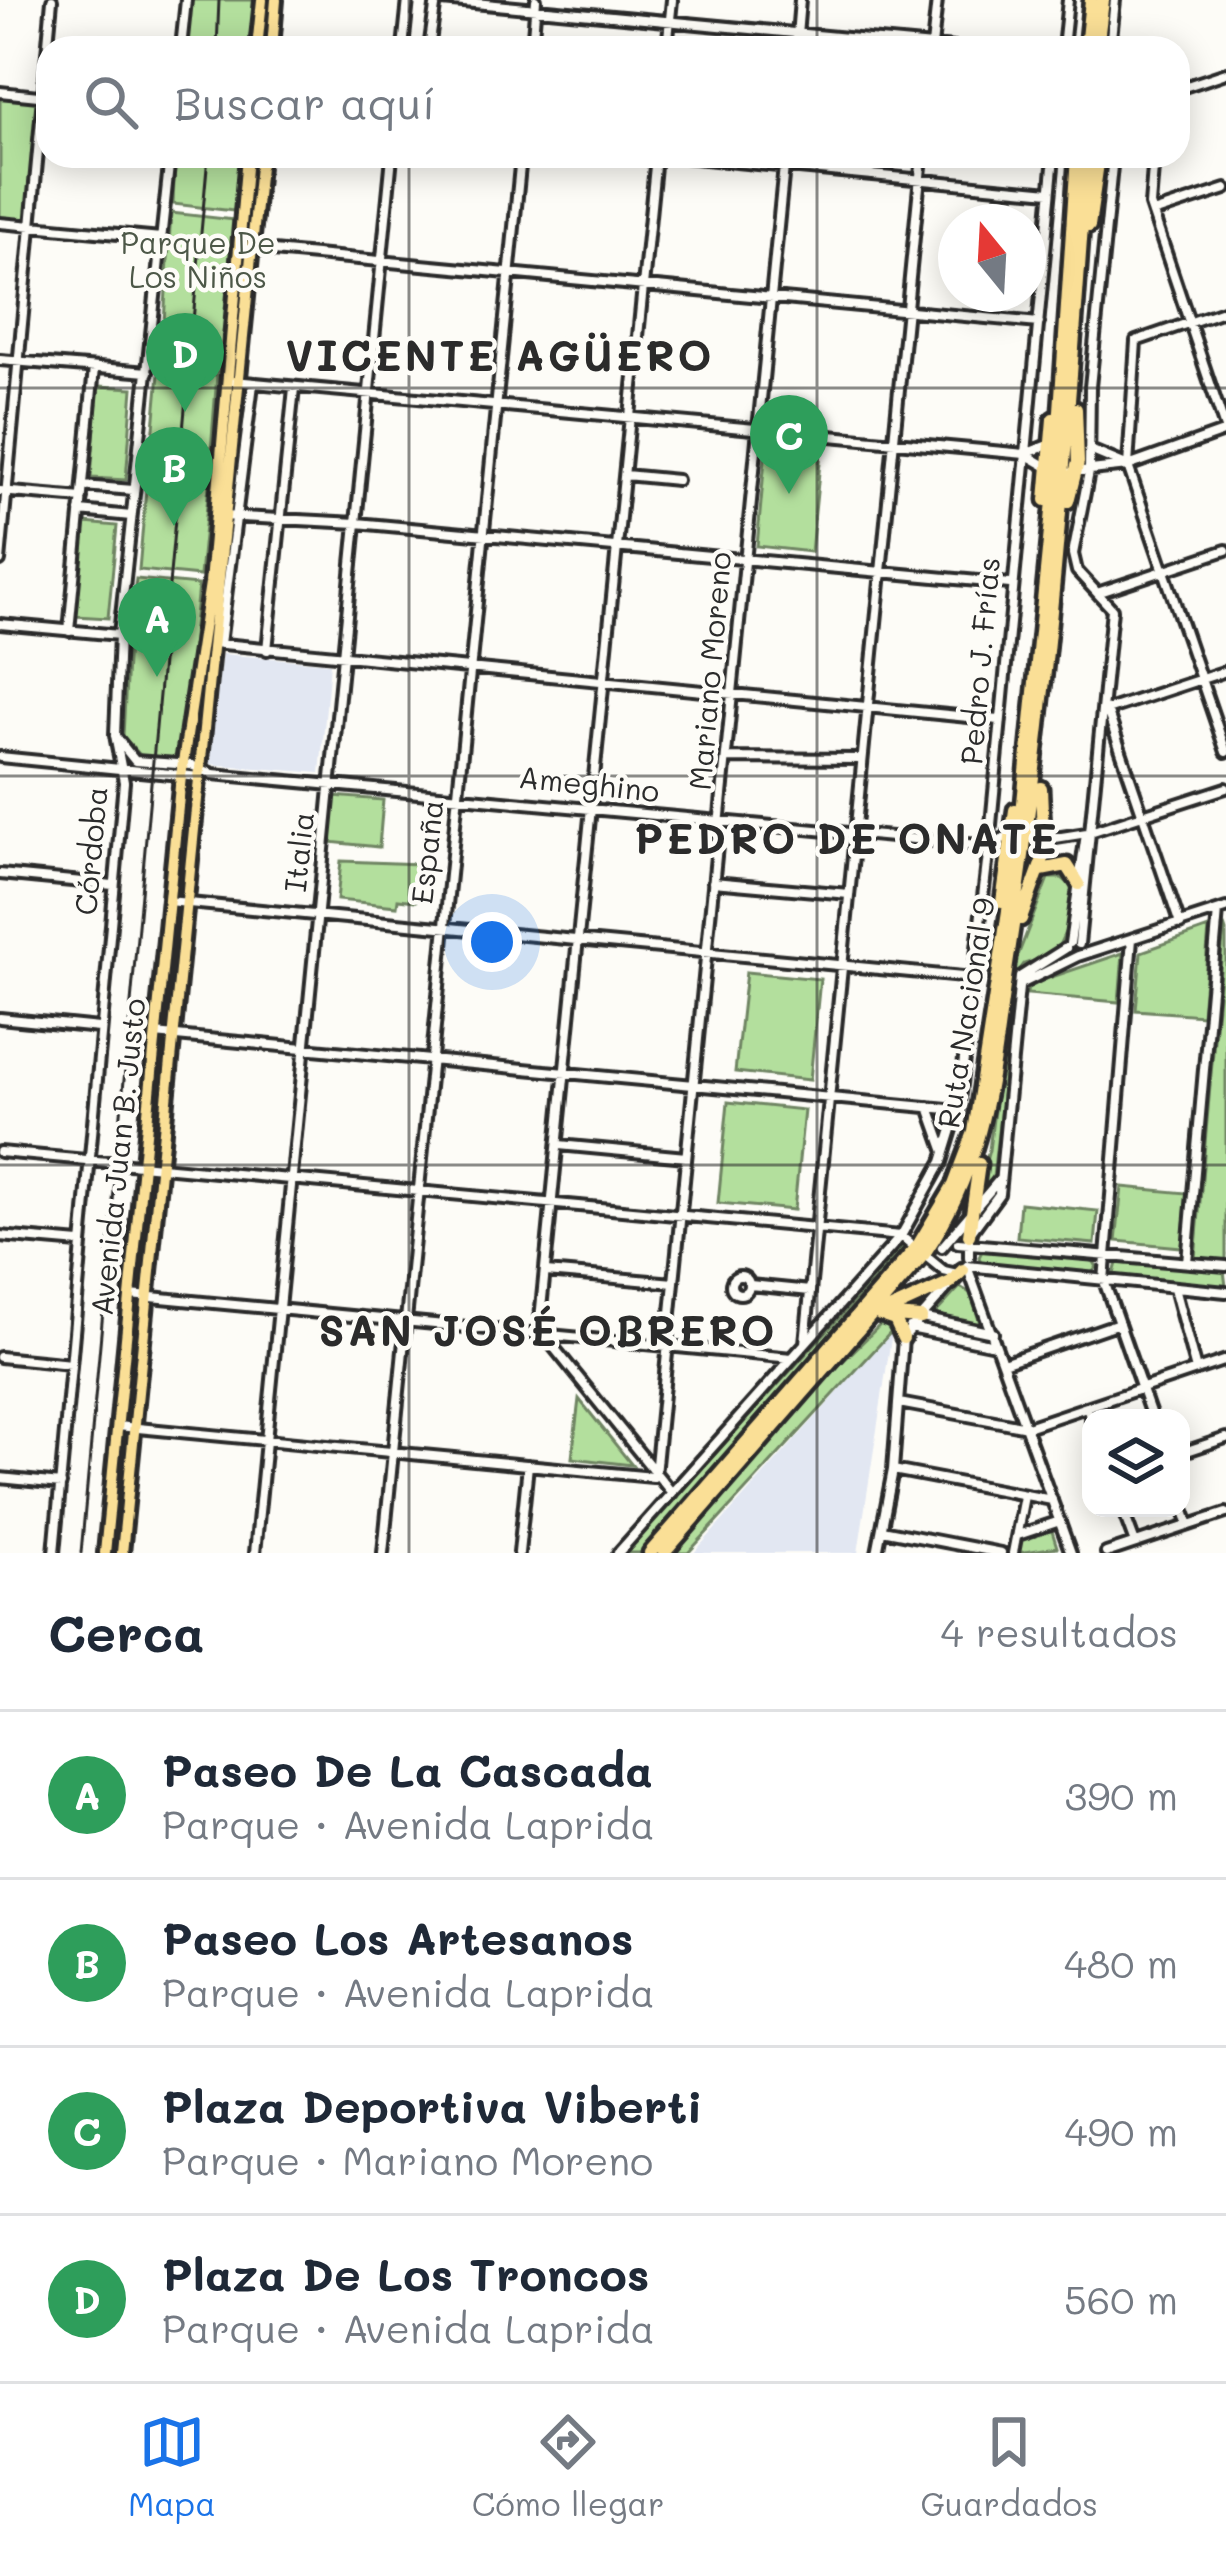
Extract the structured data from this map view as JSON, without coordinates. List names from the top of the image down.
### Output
{
  "streets": {
    "highway": ["Ruta Nacional 9"],
    "main road": ["Avenida Juan B. Justo"],
    "street": [
      "Pedro J. Frías",
      "Mariano Moreno",
      "Ameghino",
      "Córdoba",
      "Italia",
      "España"
    ]
  },
  "crossings": [
    ["Pedro J. Frías", "Ameghino"],
    ["Mariano Moreno", "Ameghino"],
    ["Ameghino", "Italia"],
    ["Ameghino", "España"],
    ["Ameghino", "Avenida Juan B. Justo"]
  ],
  "districts": ["VICENTE AGÜERO", "PEDRO DE ONATE", "SAN JOSÉ OBRERO"],
  "parks": ["Parque De Los Niños"],
  "north": "top",
  "page": {
    "search": "Buscar aquí",
    "pins": [
      "D",
      "C",
      "B",
      "A"
    ],
    "heading": ["Cerca", "4 resultados"],
    "list": [
      {
        "mark": "A",
        "name": "Paseo De La Cascada",
        "note": "Parque · Avenida Laprida",
        "value": "390 m"
      },
      {
        "mark": "B",
        "name": "Paseo Los Artesanos",
        "note": "Parque · Avenida Laprida",
        "value": "480 m"
      },
      {
        "mark": "C",
        "name": "Plaza Deportiva Viberti",
        "note": "Parque · Mariano Moreno",
        "value": "490 m"
      },
      {
        "mark": "D",
        "name": "Plaza De Los Troncos",
        "note": "Parque · Avenida Laprida",
        "value": "560 m"
      }
    ],
    "nav": ["Mapa", "Cómo llegar", "Guardados"]
  }
}
